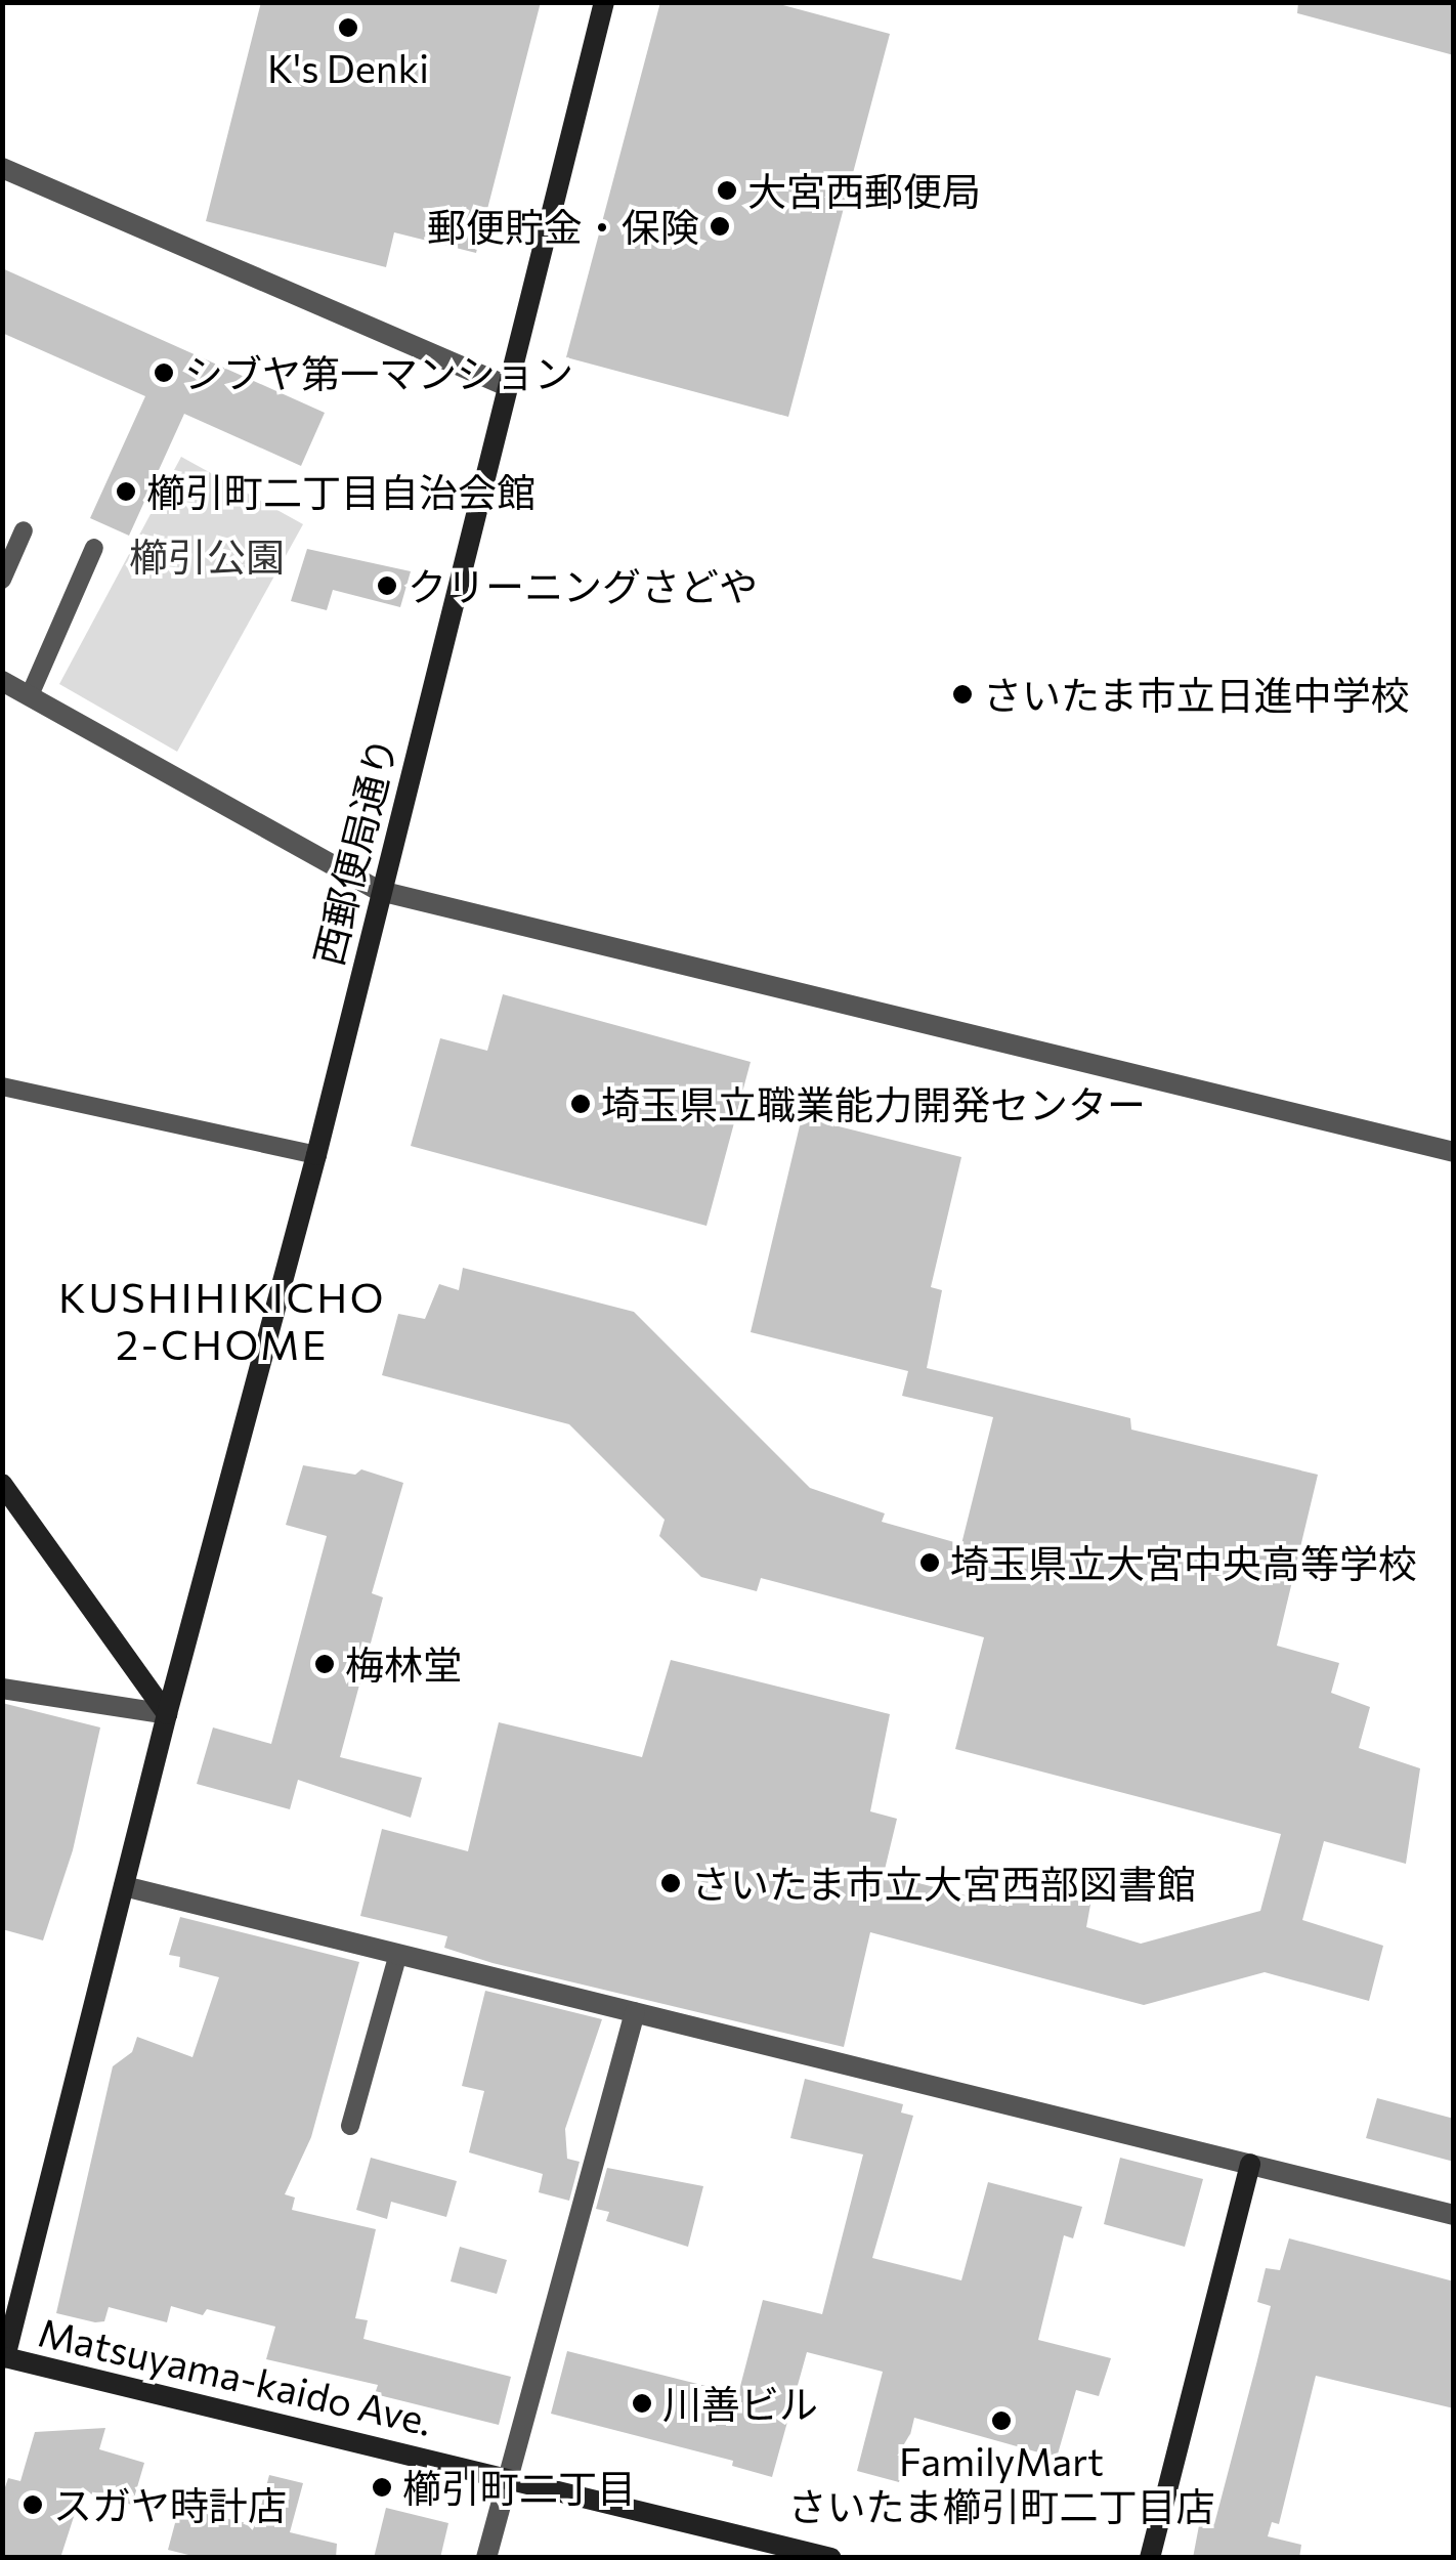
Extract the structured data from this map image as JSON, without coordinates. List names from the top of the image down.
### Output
{
  "streets": {
    "street": ["西郵便局通り", "Matsuyama-kaido Ave."]
  },
  "crossings": [
    ["西郵便局通り", "Matsuyama-kaido Ave."]
  ],
  "districts": ["KUSHIHIKICHO 2-CHOME"],
  "parks": ["櫛引公園"],
  "places": [
    "K's Denki",
    "大宮西郵便局",
    "郵便貯金・保険",
    "シブヤ第一マンション",
    "櫛引町二丁目自治会館",
    "クリーニングさどや",
    "さいたま市立日進中学校",
    "埼玉県立職業能力開発センター",
    "埼玉県立大宮中央高等学校",
    "梅林堂",
    "さいたま市立大宮西部図書館",
    "川善ビル",
    "FamilyMart さいたま櫛引町二丁目店",
    "櫛引町二丁目",
    "スガヤ時計店"
  ]
}
